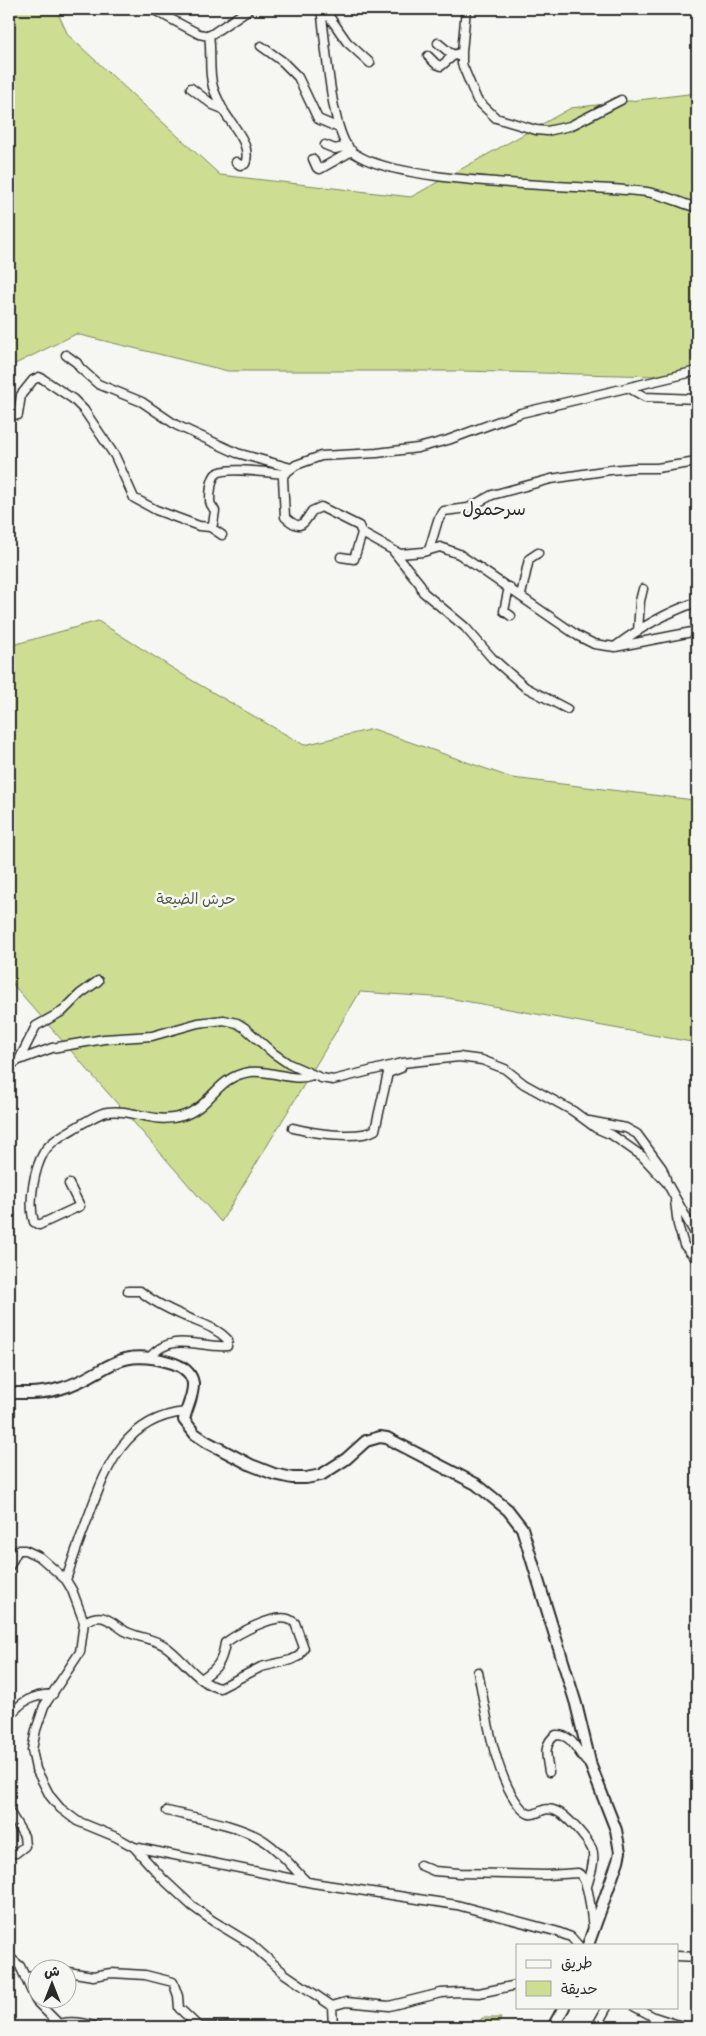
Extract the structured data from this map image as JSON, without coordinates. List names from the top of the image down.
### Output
{
  "districts": ["سرحمول"],
  "parks": ["حرش الضيعة"],
  "legend": ["طريق", "حديقة"],
  "north": "top"
}
